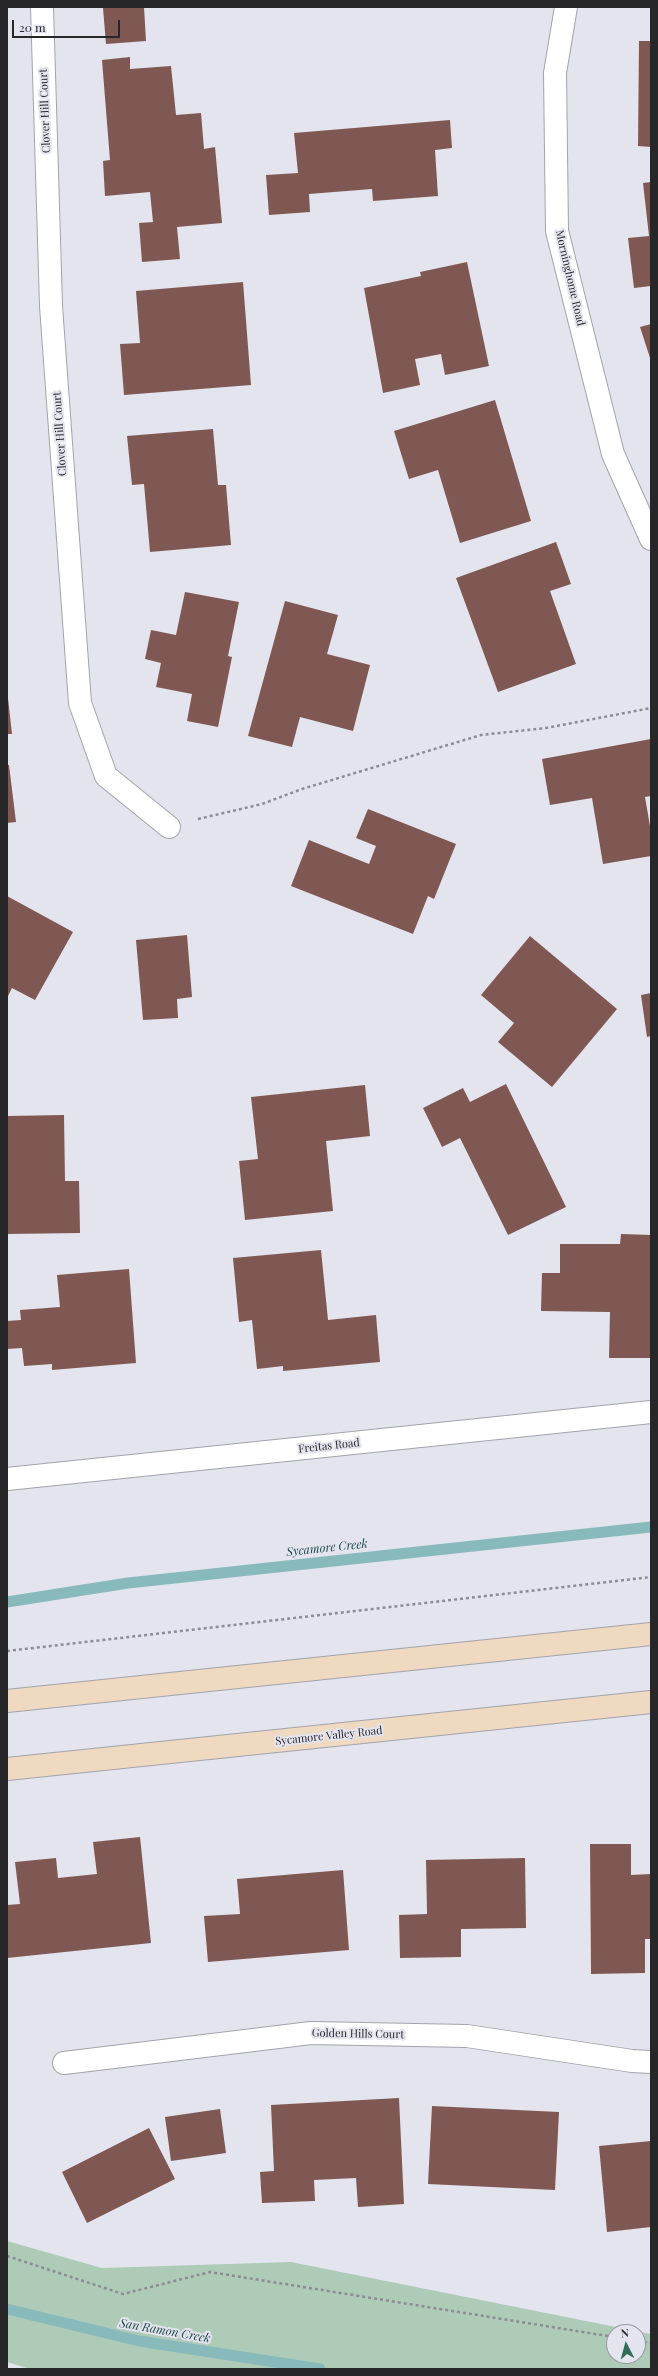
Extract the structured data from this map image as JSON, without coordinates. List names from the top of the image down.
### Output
{
  "streets": {
    "main road": ["Sycamore Valley Road"],
    "street": [
      "Clover Hill Court",
      "Morninghome Road",
      "Freitas Road",
      "Golden Hills Court"
    ]
  },
  "water": ["Sycamore Creek", "San Ramon Creek"],
  "scale_bar": "20 m",
  "north": "top"
}
